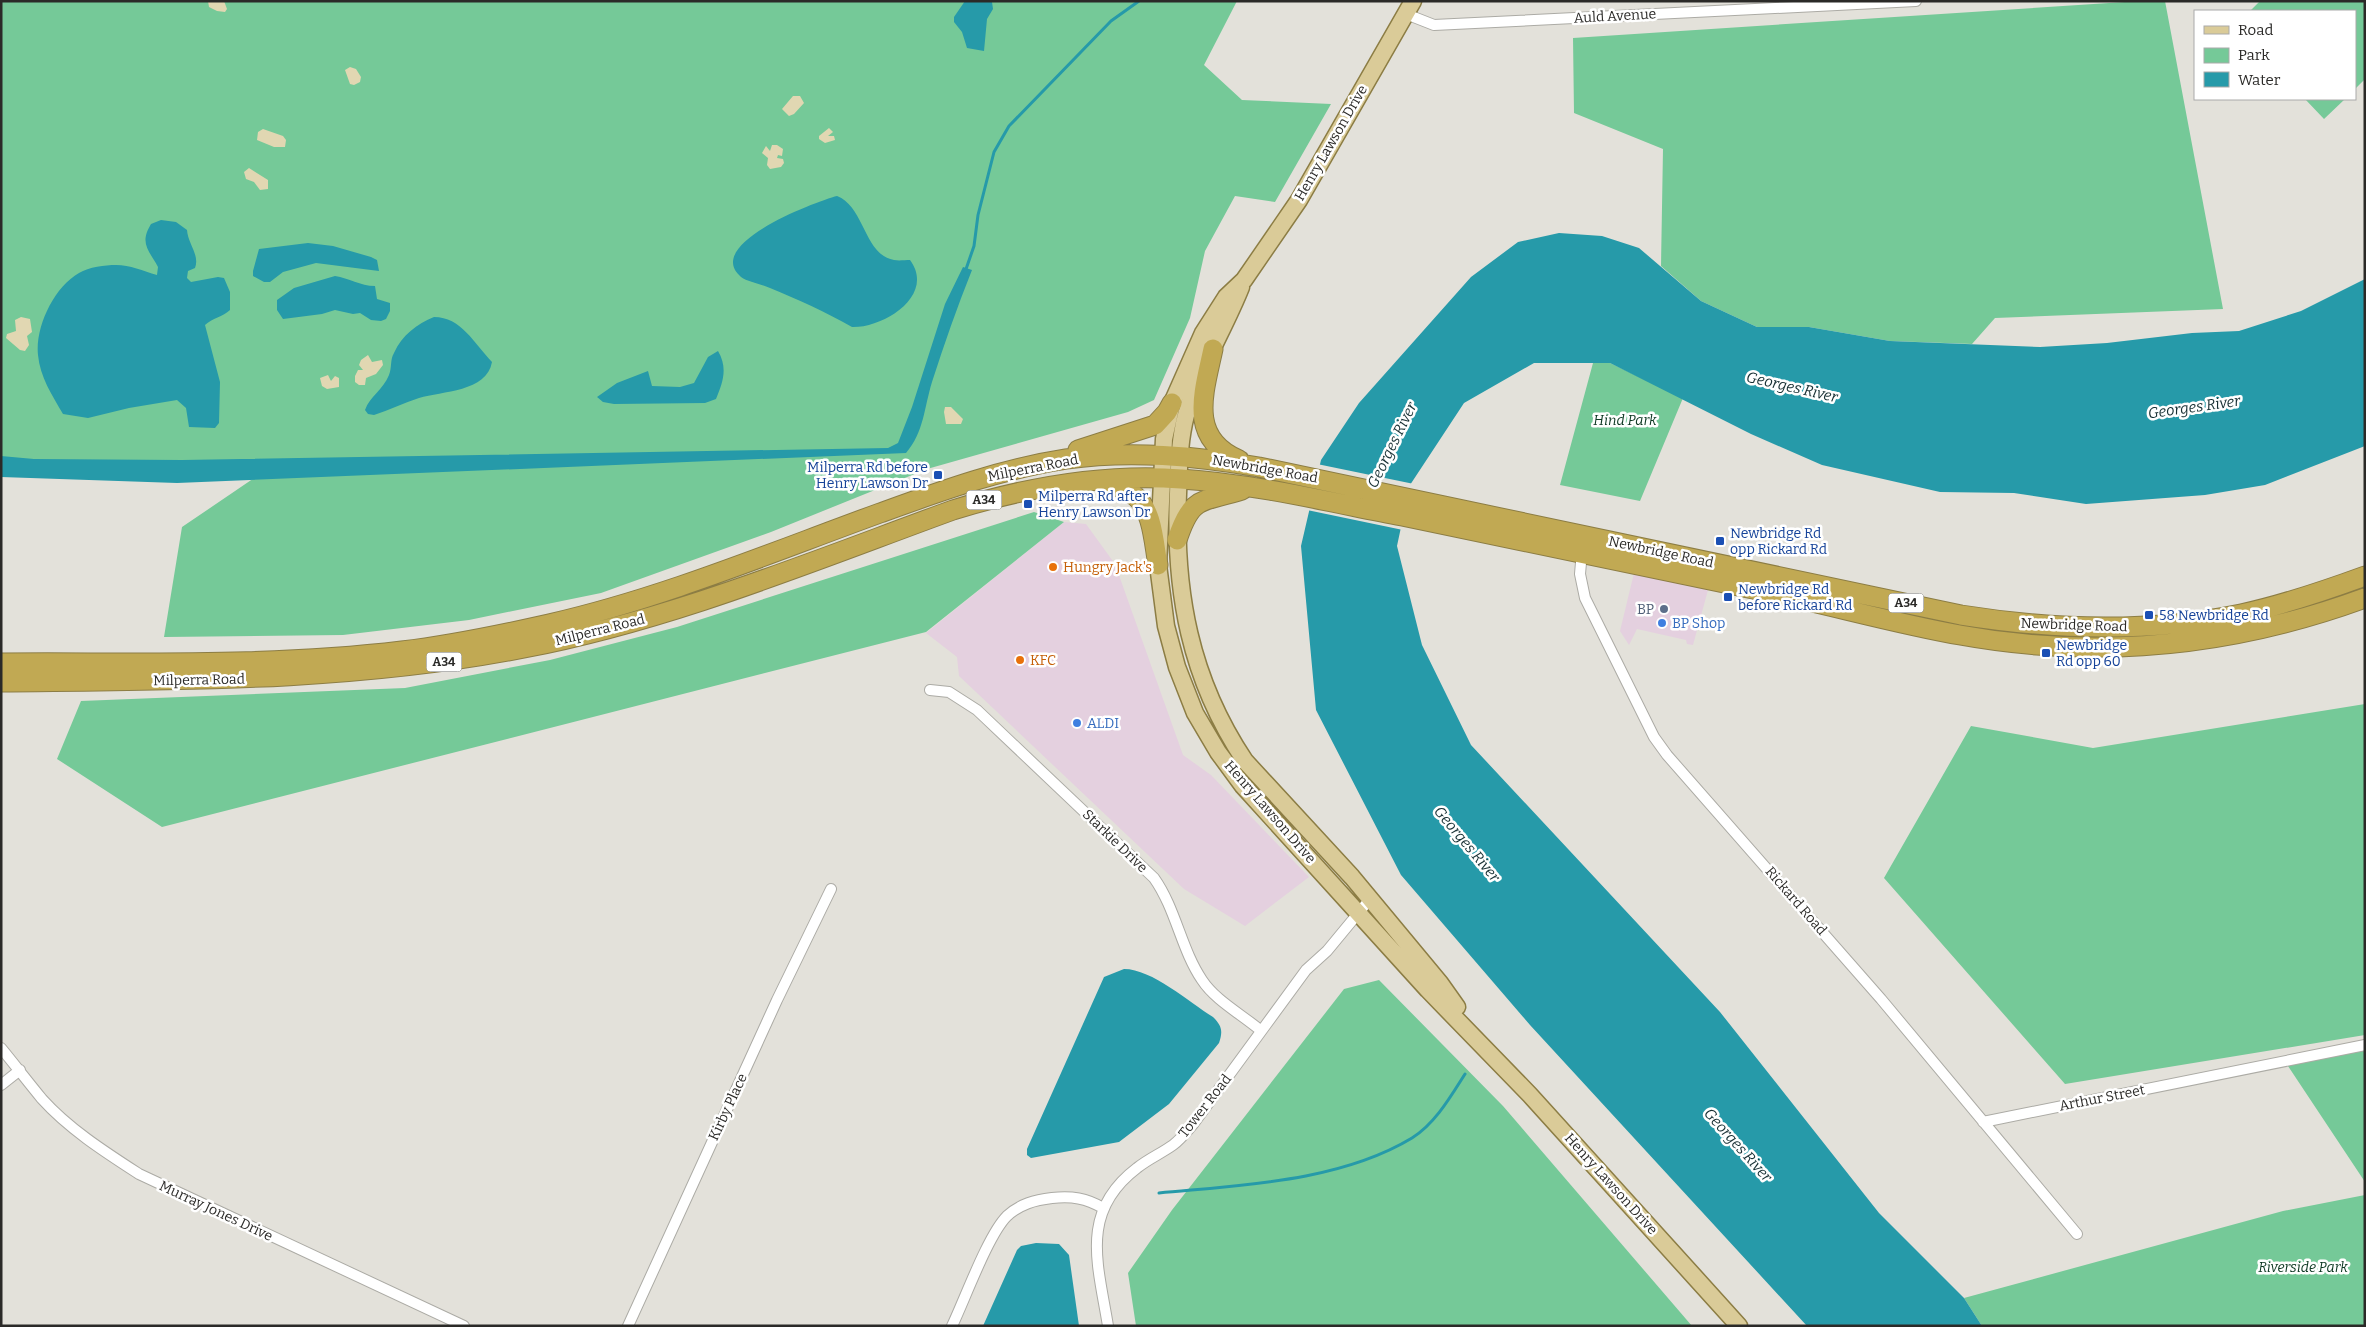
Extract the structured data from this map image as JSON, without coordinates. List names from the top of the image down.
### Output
{
  "streets": {
    "highway": ["Milperra Road", "Newbridge Road", "A34"],
    "main road": ["Henry Lawson Drive"],
    "street": [
      "Auld Avenue",
      "Starkie Drive",
      "Rickard Road",
      "Arthur Street",
      "Tower Road",
      "Kirby Place",
      "Murray Jones Drive"
    ]
  },
  "crossings": [
    ["Auld Avenue", "Henry Lawson Drive"],
    ["Henry Lawson Drive", "Milperra Road"],
    ["Henry Lawson Drive", "Newbridge Road"],
    ["Henry Lawson Drive", "Tower Road"],
    ["Milperra Road", "Newbridge Road"],
    ["Newbridge Road", "Rickard Road"],
    ["Starkie Drive", "Tower Road"],
    ["Rickard Road", "Arthur Street"]
  ],
  "water": ["Georges River"],
  "parks": ["Hind Park", "Riverside Park"],
  "places": {
    "transit": [
      "Milperra Rd before Henry Lawson Dr",
      "Milperra Rd after Henry Lawson Dr",
      "Newbridge Rd opp Rickard Rd",
      "Newbridge Rd before Rickard Rd",
      "58 Newbridge Rd",
      "Newbridge Rd opp 60"
    ],
    "other": [
      "Hungry Jack's",
      "BP",
      "BP Shop",
      "KFC",
      "ALDI"
    ]
  },
  "legend": ["Road", "Park", "Water"]
}
